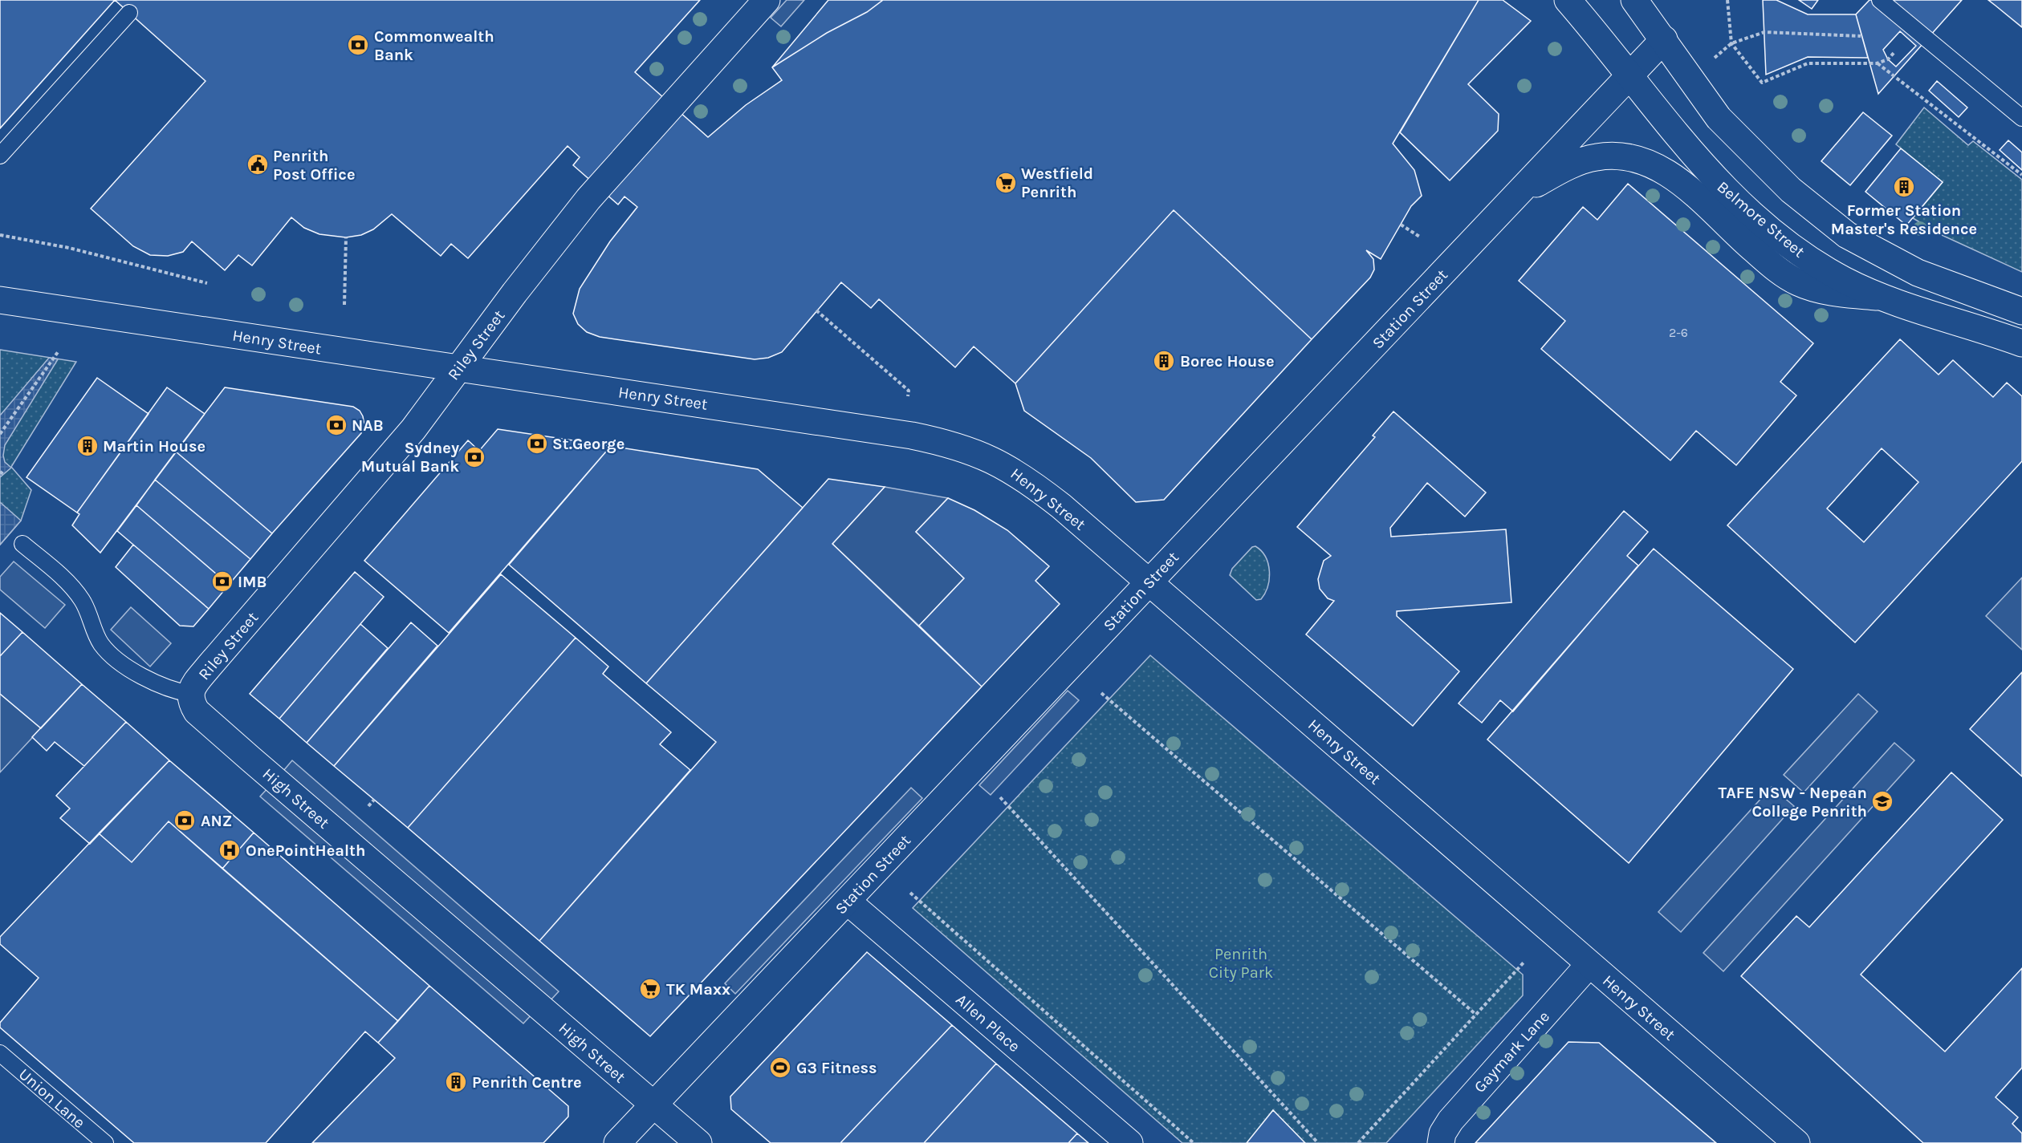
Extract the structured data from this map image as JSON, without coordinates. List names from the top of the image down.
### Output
{
  "streets": {
    "main road": [
      "Belmore Street",
      "Station Street",
      "Henry Street",
      "Riley Street",
      "High Street",
      "Allen Place",
      "Gaymark Lane"
    ],
    "lane": ["Union Lane"]
  },
  "crossings": [
    ["Belmore Street", "Station Street"],
    ["Station Street", "Henry Street"],
    ["Station Street", "High Street"],
    ["Station Street", "Allen Place"],
    ["Henry Street", "Riley Street"],
    ["Henry Street", "Gaymark Lane"],
    ["Riley Street", "High Street"]
  ],
  "parks": ["Penrith City Park"],
  "places": {
    "bank": [
      "Commonwealth Bank",
      "NAB",
      "St.George",
      "Sydney Mutual Bank",
      "IMB",
      "ANZ"
    ],
    "public building": ["Penrith Post Office"],
    "supermarket": ["Westfield Penrith", "TK Maxx"],
    "building": [
      "Former Station Master's Residence",
      "Borec House",
      "Martin House",
      "Penrith Centre"
    ],
    "school or university": ["TAFE NSW - Nepean College Penrith"],
    "hospital": ["OnePointHealth"],
    "sports": ["G3 Fitness"]
  },
  "house_numbers": ["2-6"]
}
